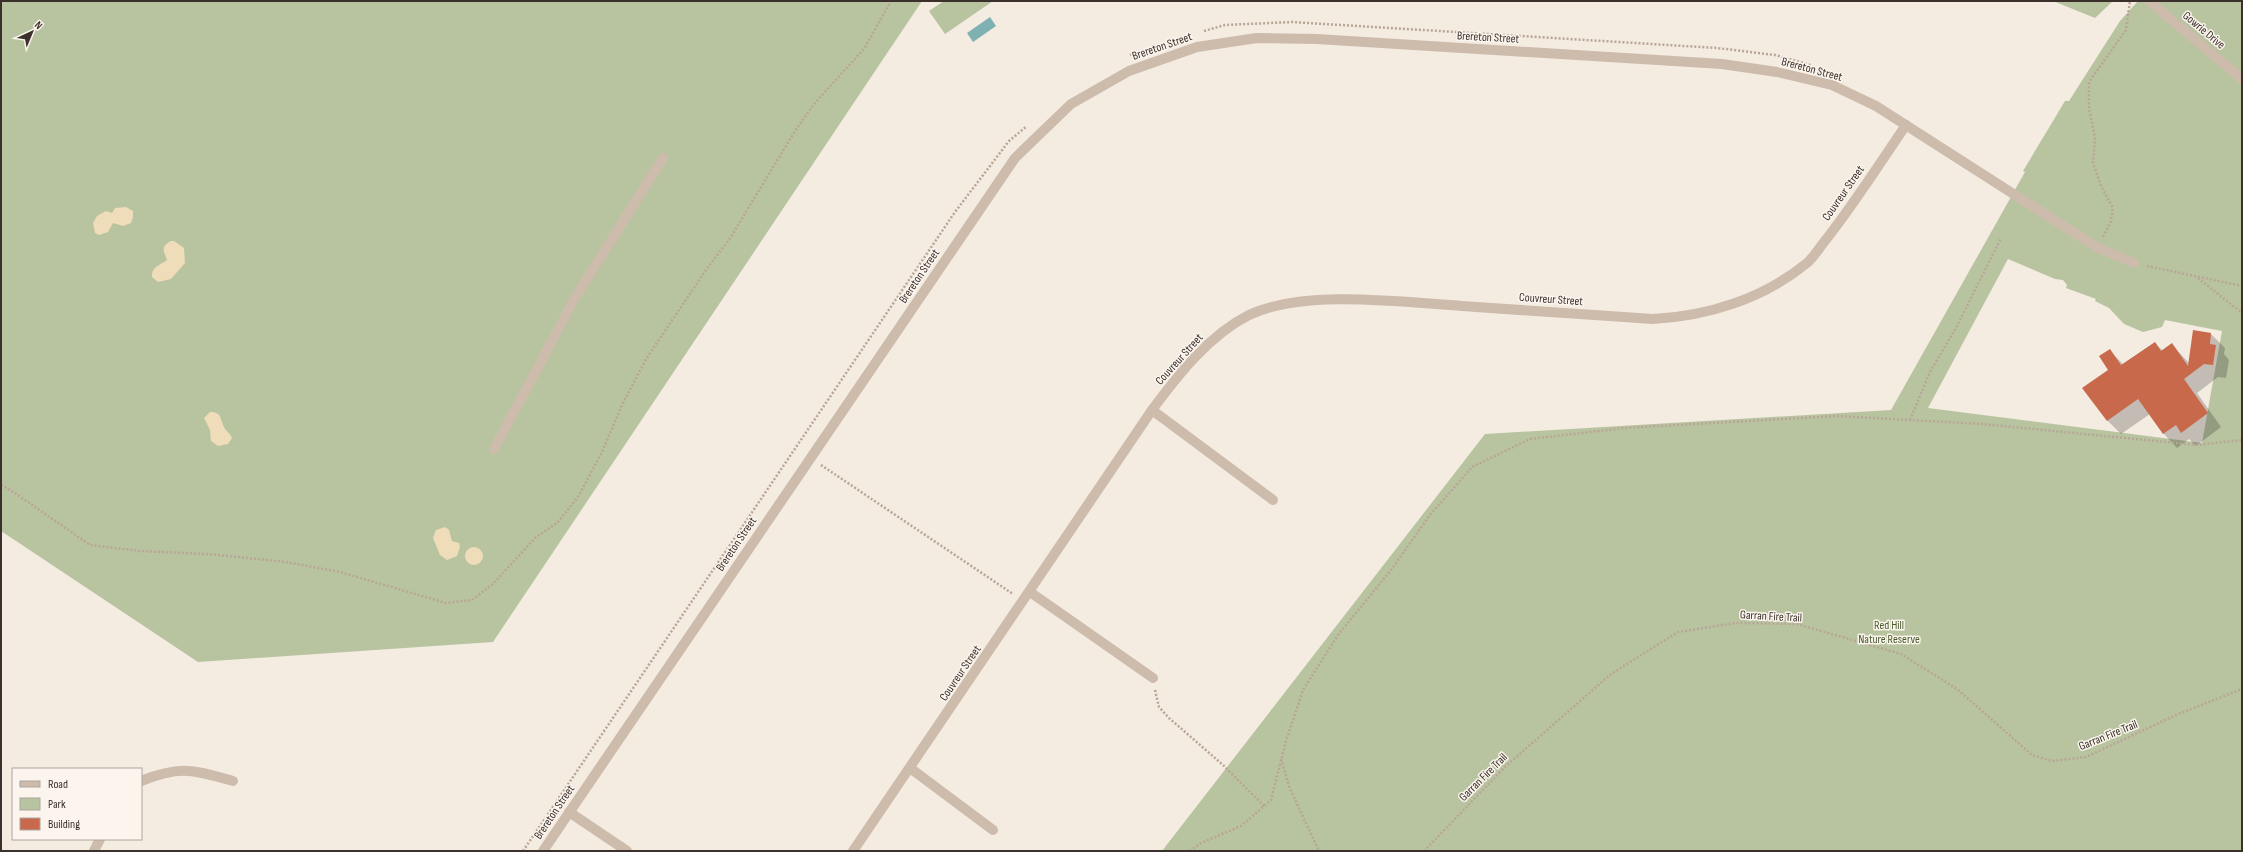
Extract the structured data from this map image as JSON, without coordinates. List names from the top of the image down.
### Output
{
  "streets": {
    "street": ["Gowrie Drive", "Brereton Street", "Couvreur Street"],
    "path": ["Garran Fire Trail"]
  },
  "crossings": [
    ["Brereton Street", "Couvreur Street"]
  ],
  "parks": ["Red Hill Nature Reserve"],
  "legend": ["Road", "Park", "Building"],
  "north": "top right"
}
